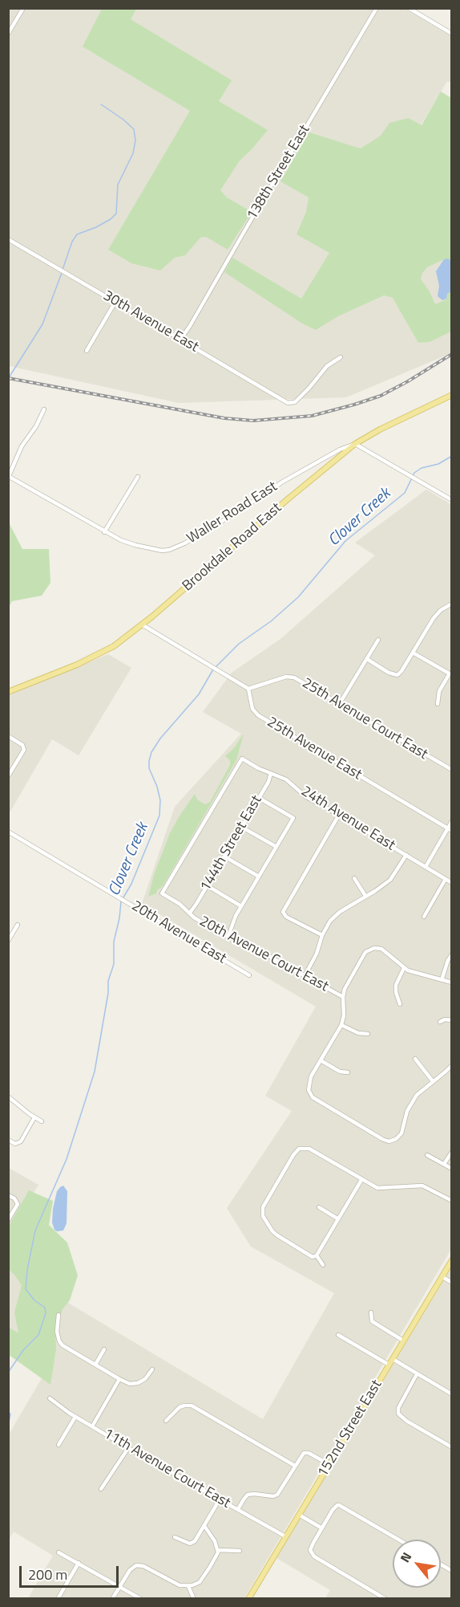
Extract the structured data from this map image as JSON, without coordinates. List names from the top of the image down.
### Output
{
  "streets": {
    "main road": ["Brookdale Road East", "152nd Street East"],
    "street": [
      "138th Street East",
      "30th Avenue East",
      "Waller Road East",
      "25th Avenue Court East",
      "25th Avenue East",
      "24th Avenue East",
      "144th Street East",
      "20th Avenue East",
      "20th Avenue Court East",
      "11th Avenue Court East"
    ]
  },
  "crossings": [
    ["138th Street East", "30th Avenue East"],
    ["Waller Road East", "Brookdale Road East"],
    ["25th Avenue Court East", "25th Avenue East"],
    ["24th Avenue East", "144th Street East"],
    ["24th Avenue East", "20th Avenue Court East"],
    ["144th Street East", "20th Avenue Court East"],
    ["152nd Street East", "11th Avenue Court East"]
  ],
  "water": ["Clover Creek"],
  "scale_bar": "200 m",
  "north": "top left"
}
